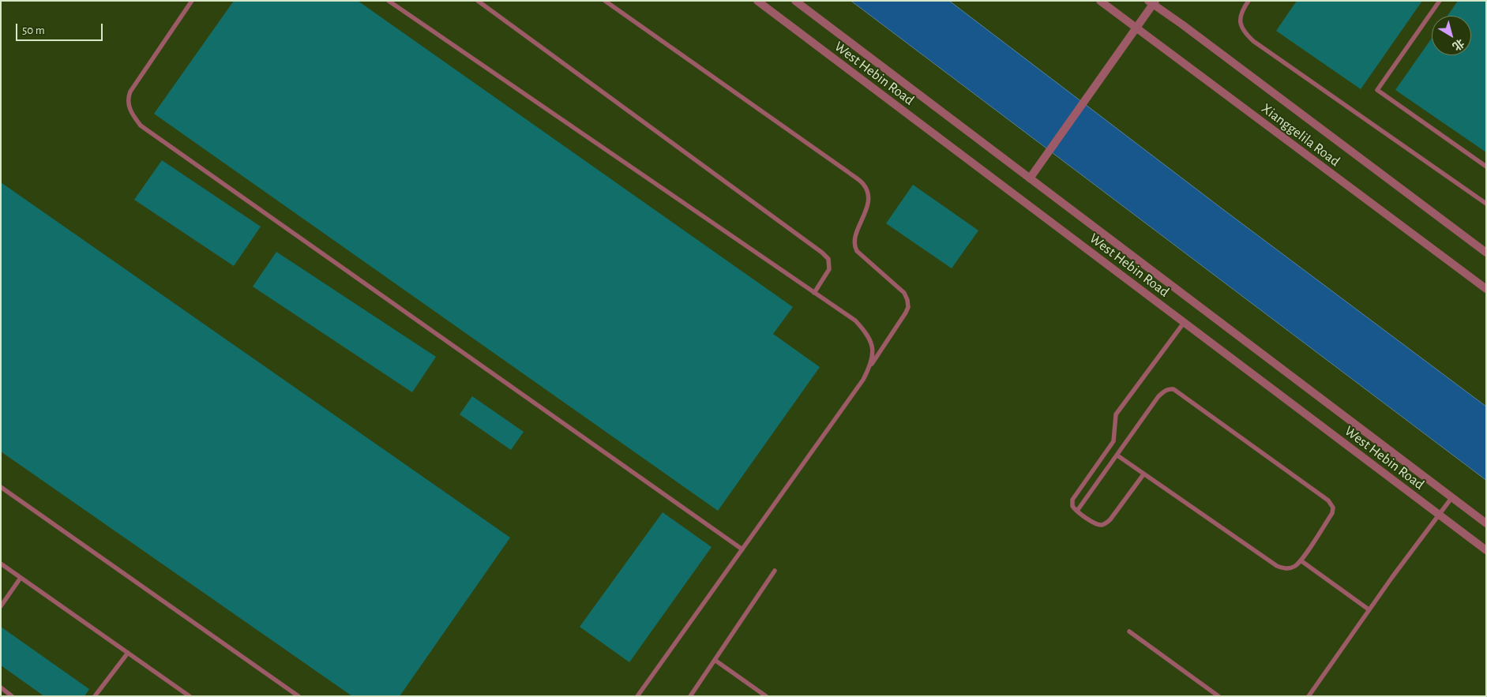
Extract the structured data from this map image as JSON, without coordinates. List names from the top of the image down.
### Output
{
  "streets": {
    "street": ["West Hebin Road", "Xianggelila Road"]
  },
  "scale_bar": "50 m",
  "north": "bottom right"
}
